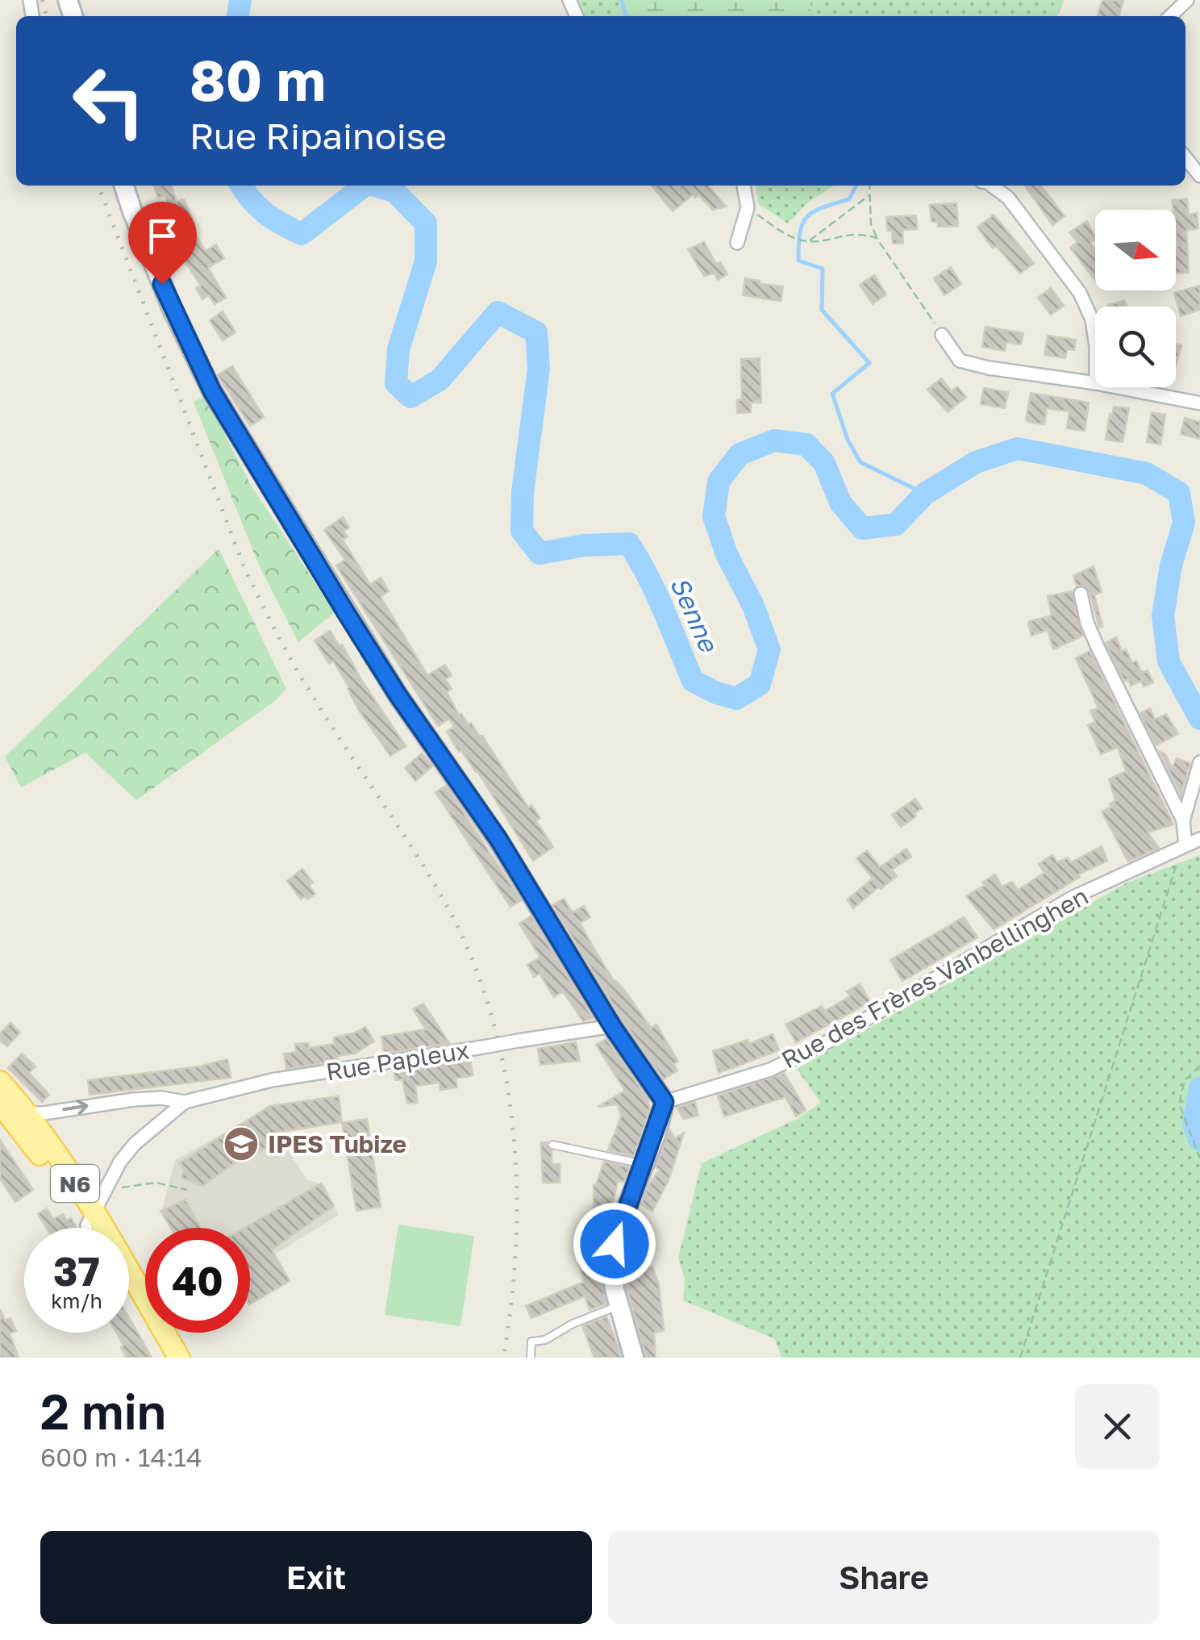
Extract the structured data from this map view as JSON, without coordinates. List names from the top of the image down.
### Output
{
  "streets": {
    "main road": ["N6"],
    "street": ["Rue des Frères Vanbellinghen", "Rue Papleux"]
  },
  "crossings": [
    ["Rue Papleux", "N6"]
  ],
  "water": ["Senne"],
  "places": {
    "school or university": ["IPES Tubize"]
  },
  "north": "right",
  "page": {
    "turn": ["80 m", "Rue Ripainoise"],
    "speed": "37 km/h",
    "limit": "40",
    "heading": ["2 min", "600 m · 14:14"],
    "buttons": ["Exit", "Share"]
  }
}
